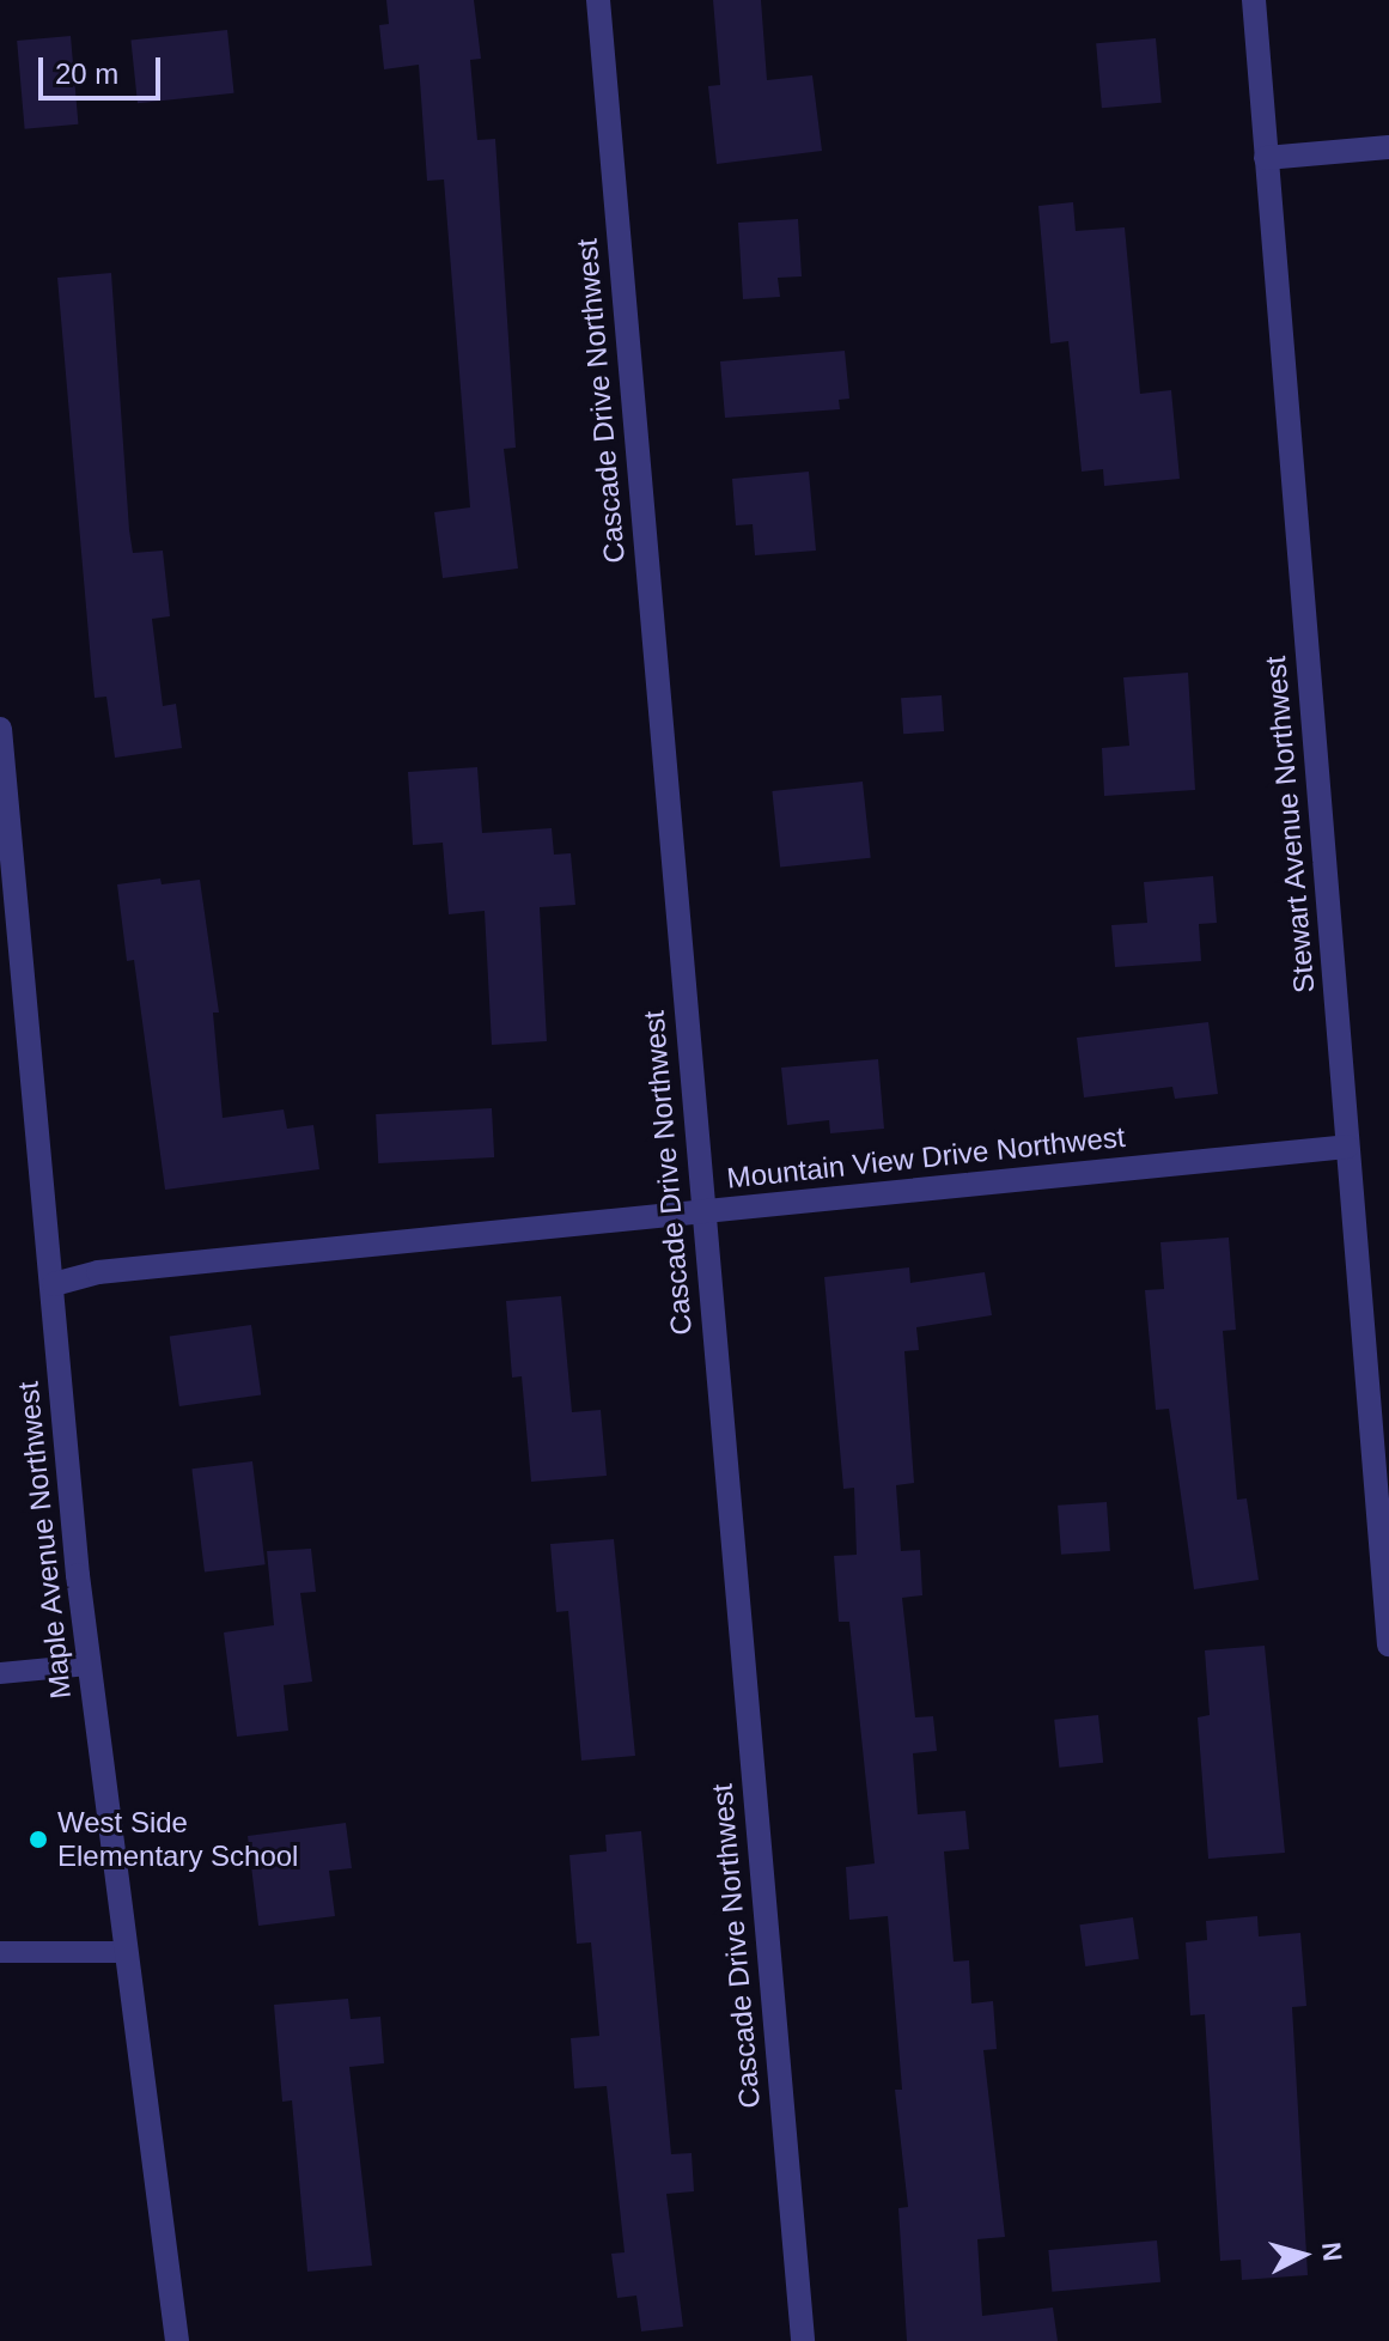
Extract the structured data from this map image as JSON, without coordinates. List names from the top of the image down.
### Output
{
  "streets": {
    "street": [
      "Cascade Drive Northwest",
      "Stewart Avenue Northwest",
      "Mountain View Drive Northwest",
      "Maple Avenue Northwest"
    ]
  },
  "crossings": [
    ["Cascade Drive Northwest", "Mountain View Drive Northwest"],
    ["Stewart Avenue Northwest", "Mountain View Drive Northwest"],
    ["Mountain View Drive Northwest", "Maple Avenue Northwest"]
  ],
  "places": ["West Side Elementary School"],
  "scale_bar": "20 m",
  "north": "right"
}
